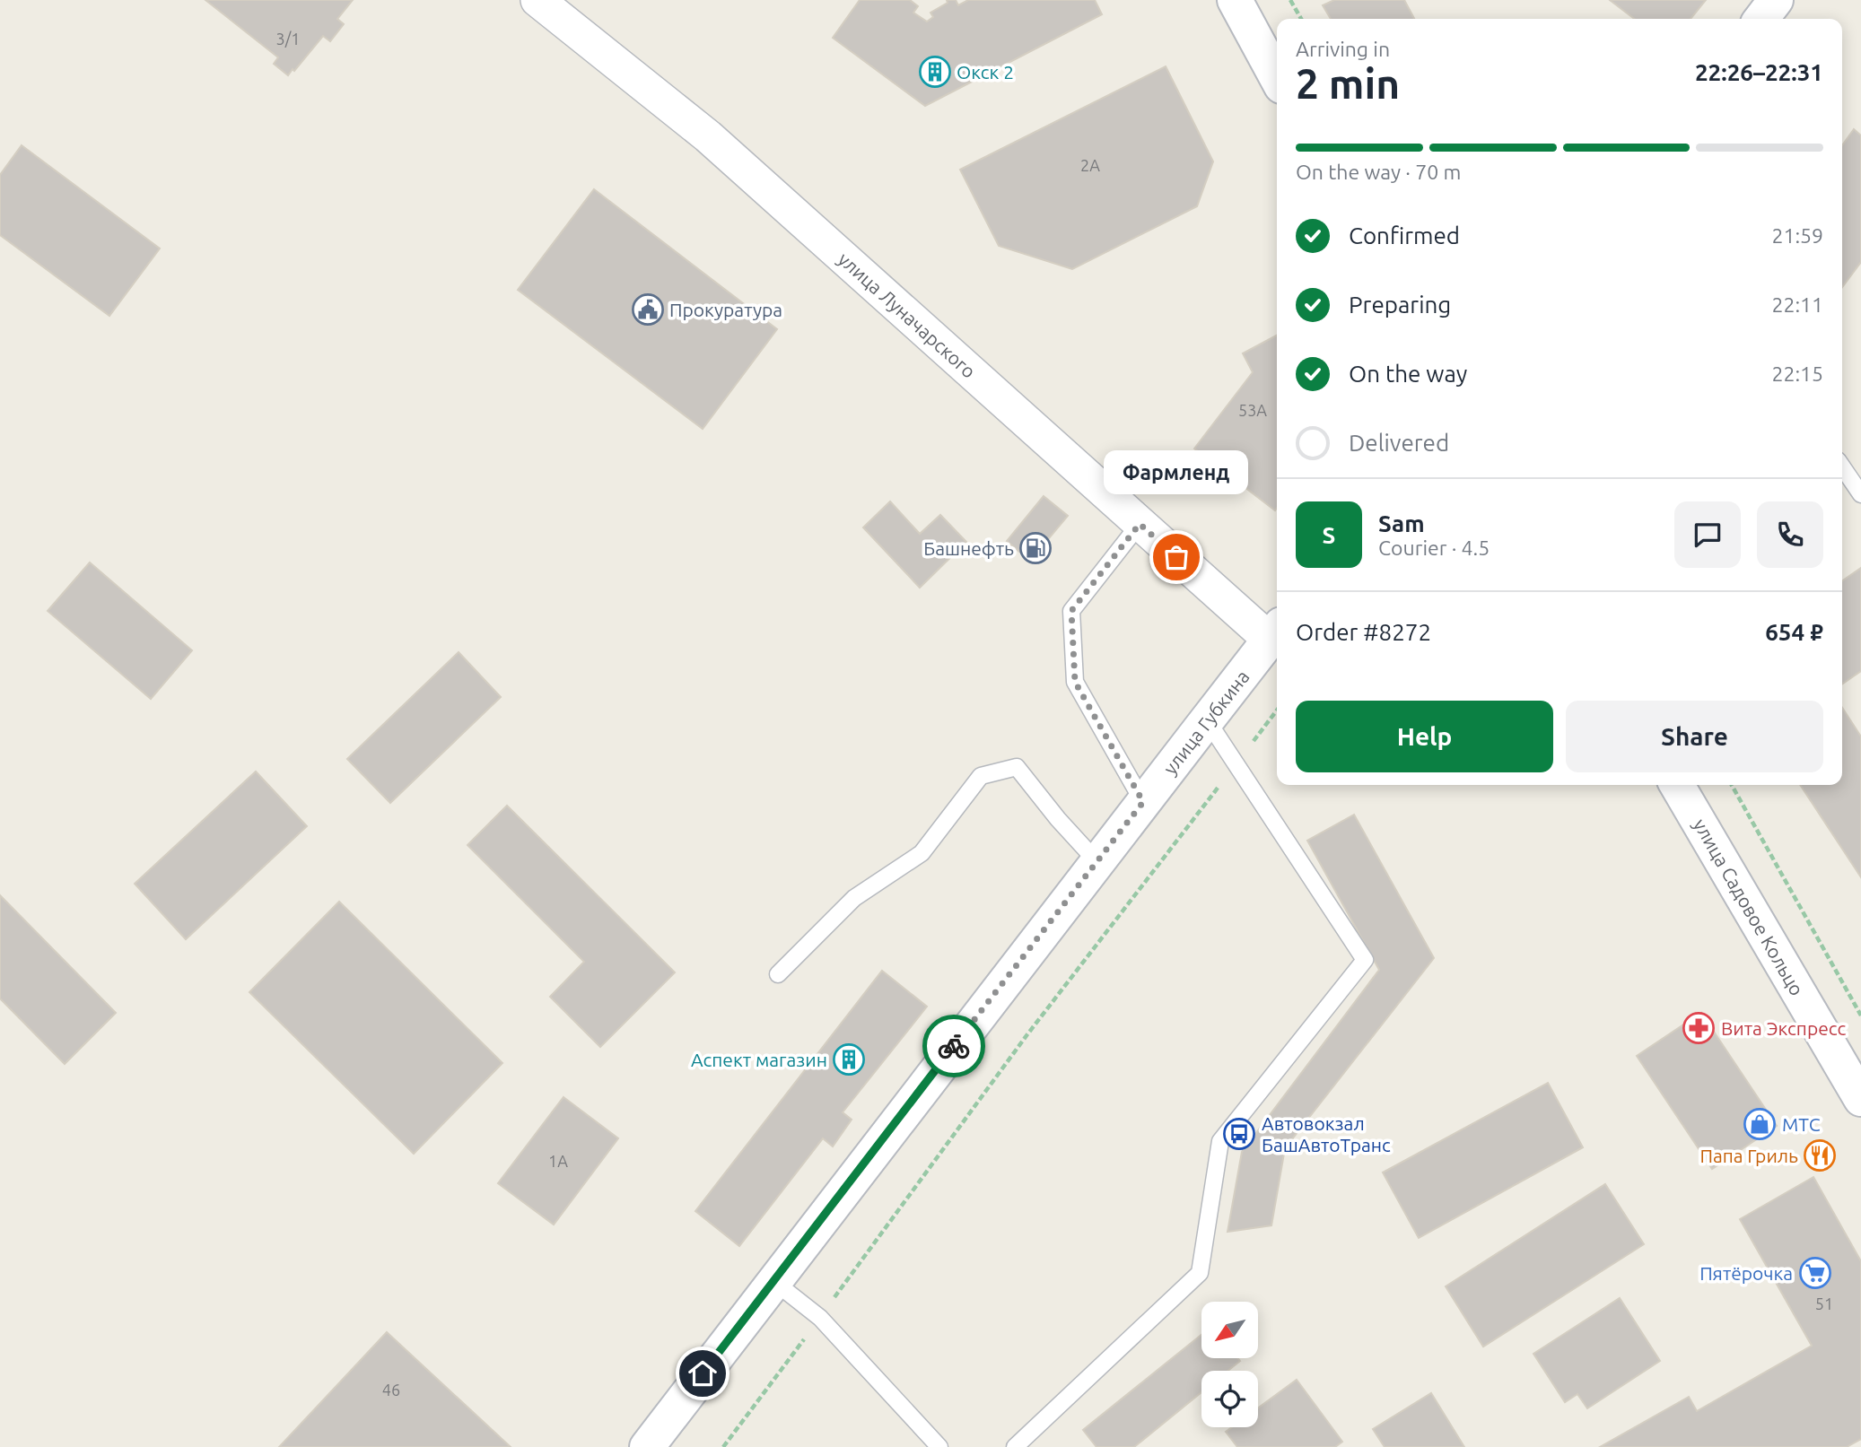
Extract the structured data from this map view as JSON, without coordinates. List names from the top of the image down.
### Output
{
  "streets": {
    "street": ["улица Луначарского", "улица Губкина", "улица Садовое Кольцо"]
  },
  "crossings": [
    ["улица Луначарского", "улица Губкина"]
  ],
  "places": {
    "building": ["Окск 2", "Аспект магазин"],
    "public building": ["Прокуратура"],
    "fuel station": ["Башнефть"],
    "other": ["Фармленд"],
    "pharmacy": ["Вита Экспресс"],
    "shop": ["МТС"],
    "bus stop": ["Автовокзал БашАвтоТранс"],
    "restaurant": ["Папа Гриль"],
    "supermarket": ["Пятёрочка"]
  },
  "house_numbers": [
    "3/1",
    "2А",
    "53А",
    "1А",
    "51",
    "46"
  ],
  "north": "bottom left",
  "page": {
    "heading": ["2 min", "Arriving in", "22:26–22:31"],
    "panel": [
      "Sam",
      "Courier · 4.5",
      "Order #8272",
      "654 ₽"
    ],
    "bar": "On the way · 70 m",
    "list": [
      ["Confirmed", "21:59"],
      ["Preparing", "22:11"],
      ["On the way", "22:15"],
      "Delivered"
    ],
    "bubble": "Фармленд",
    "round": "S",
    "buttons": ["Help", "Share"]
  }
}
